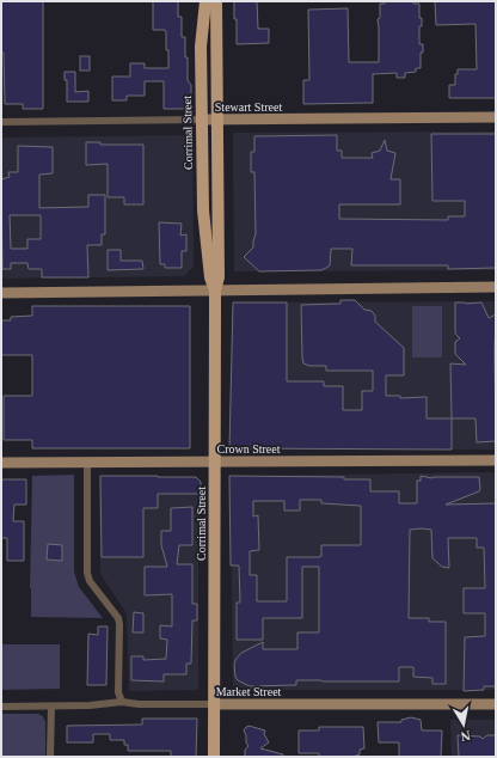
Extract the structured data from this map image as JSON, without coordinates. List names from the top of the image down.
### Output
{
  "streets": {
    "main road": [
      "Stewart Street",
      "Corrimal Street",
      "Crown Street",
      "Market Street"
    ]
  },
  "crossings": [
    ["Stewart Street", "Corrimal Street"],
    ["Corrimal Street", "Crown Street"],
    ["Corrimal Street", "Market Street"]
  ],
  "north": "bottom"
}
